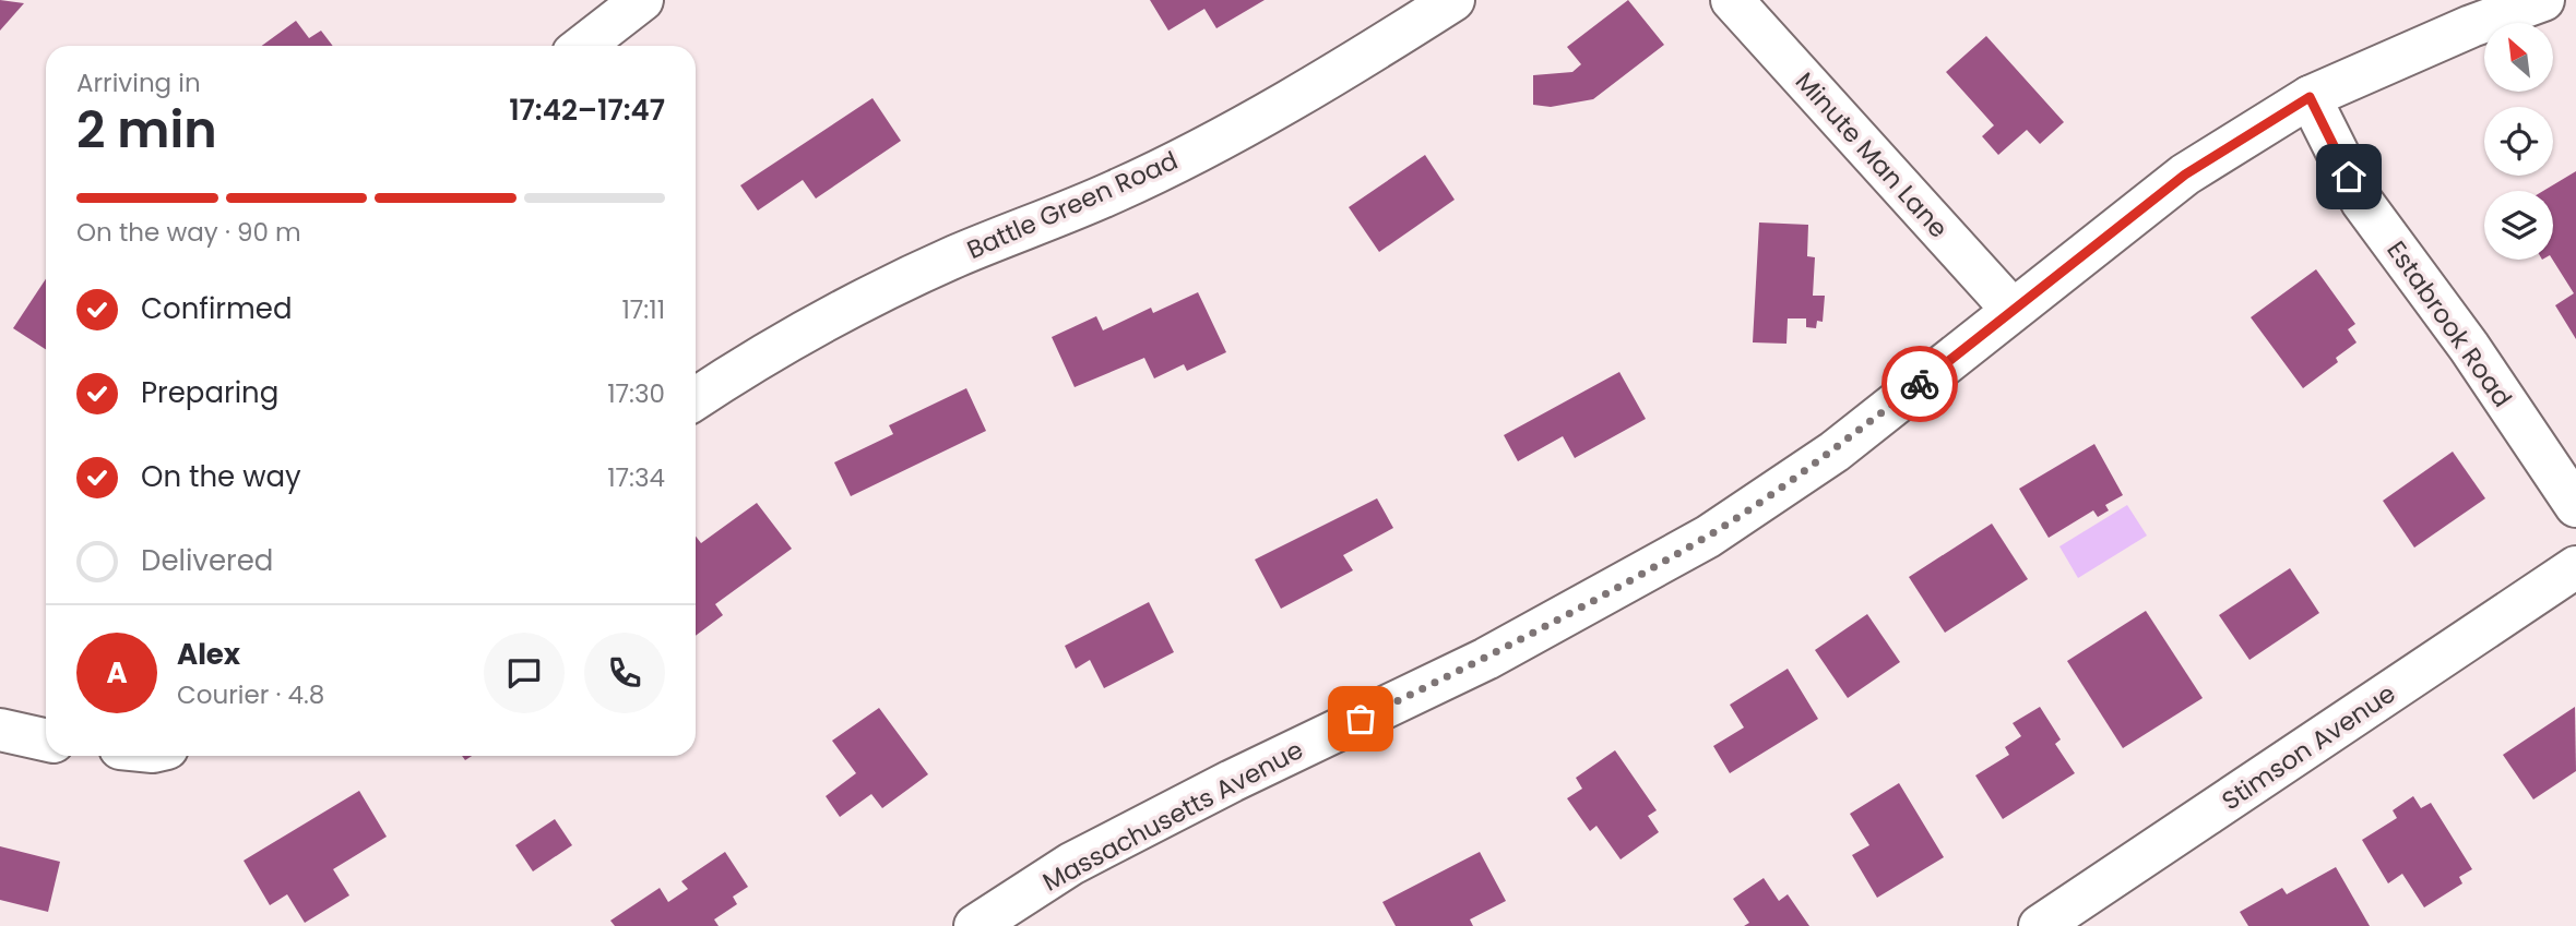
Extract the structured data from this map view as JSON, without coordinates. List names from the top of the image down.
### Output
{
  "streets": {
    "street": [
      "Minute Man Lane",
      "Battle Green Road",
      "Estabrook Road",
      "Stimson Avenue",
      "Massachusetts Avenue"
    ]
  },
  "crossings": [
    ["Minute Man Lane", "Massachusetts Avenue"],
    ["Estabrook Road", "Massachusetts Avenue"]
  ],
  "north": "top left",
  "page": {
    "heading": ["2 min", "Arriving in", "17:42–17:47"],
    "panel": ["Alex", "Courier · 4.8"],
    "bar": "On the way · 90 m",
    "list": [
      ["Confirmed", "17:11"],
      ["Preparing", "17:30"],
      ["On the way", "17:34"],
      "Delivered"
    ],
    "round": "A"
  }
}
